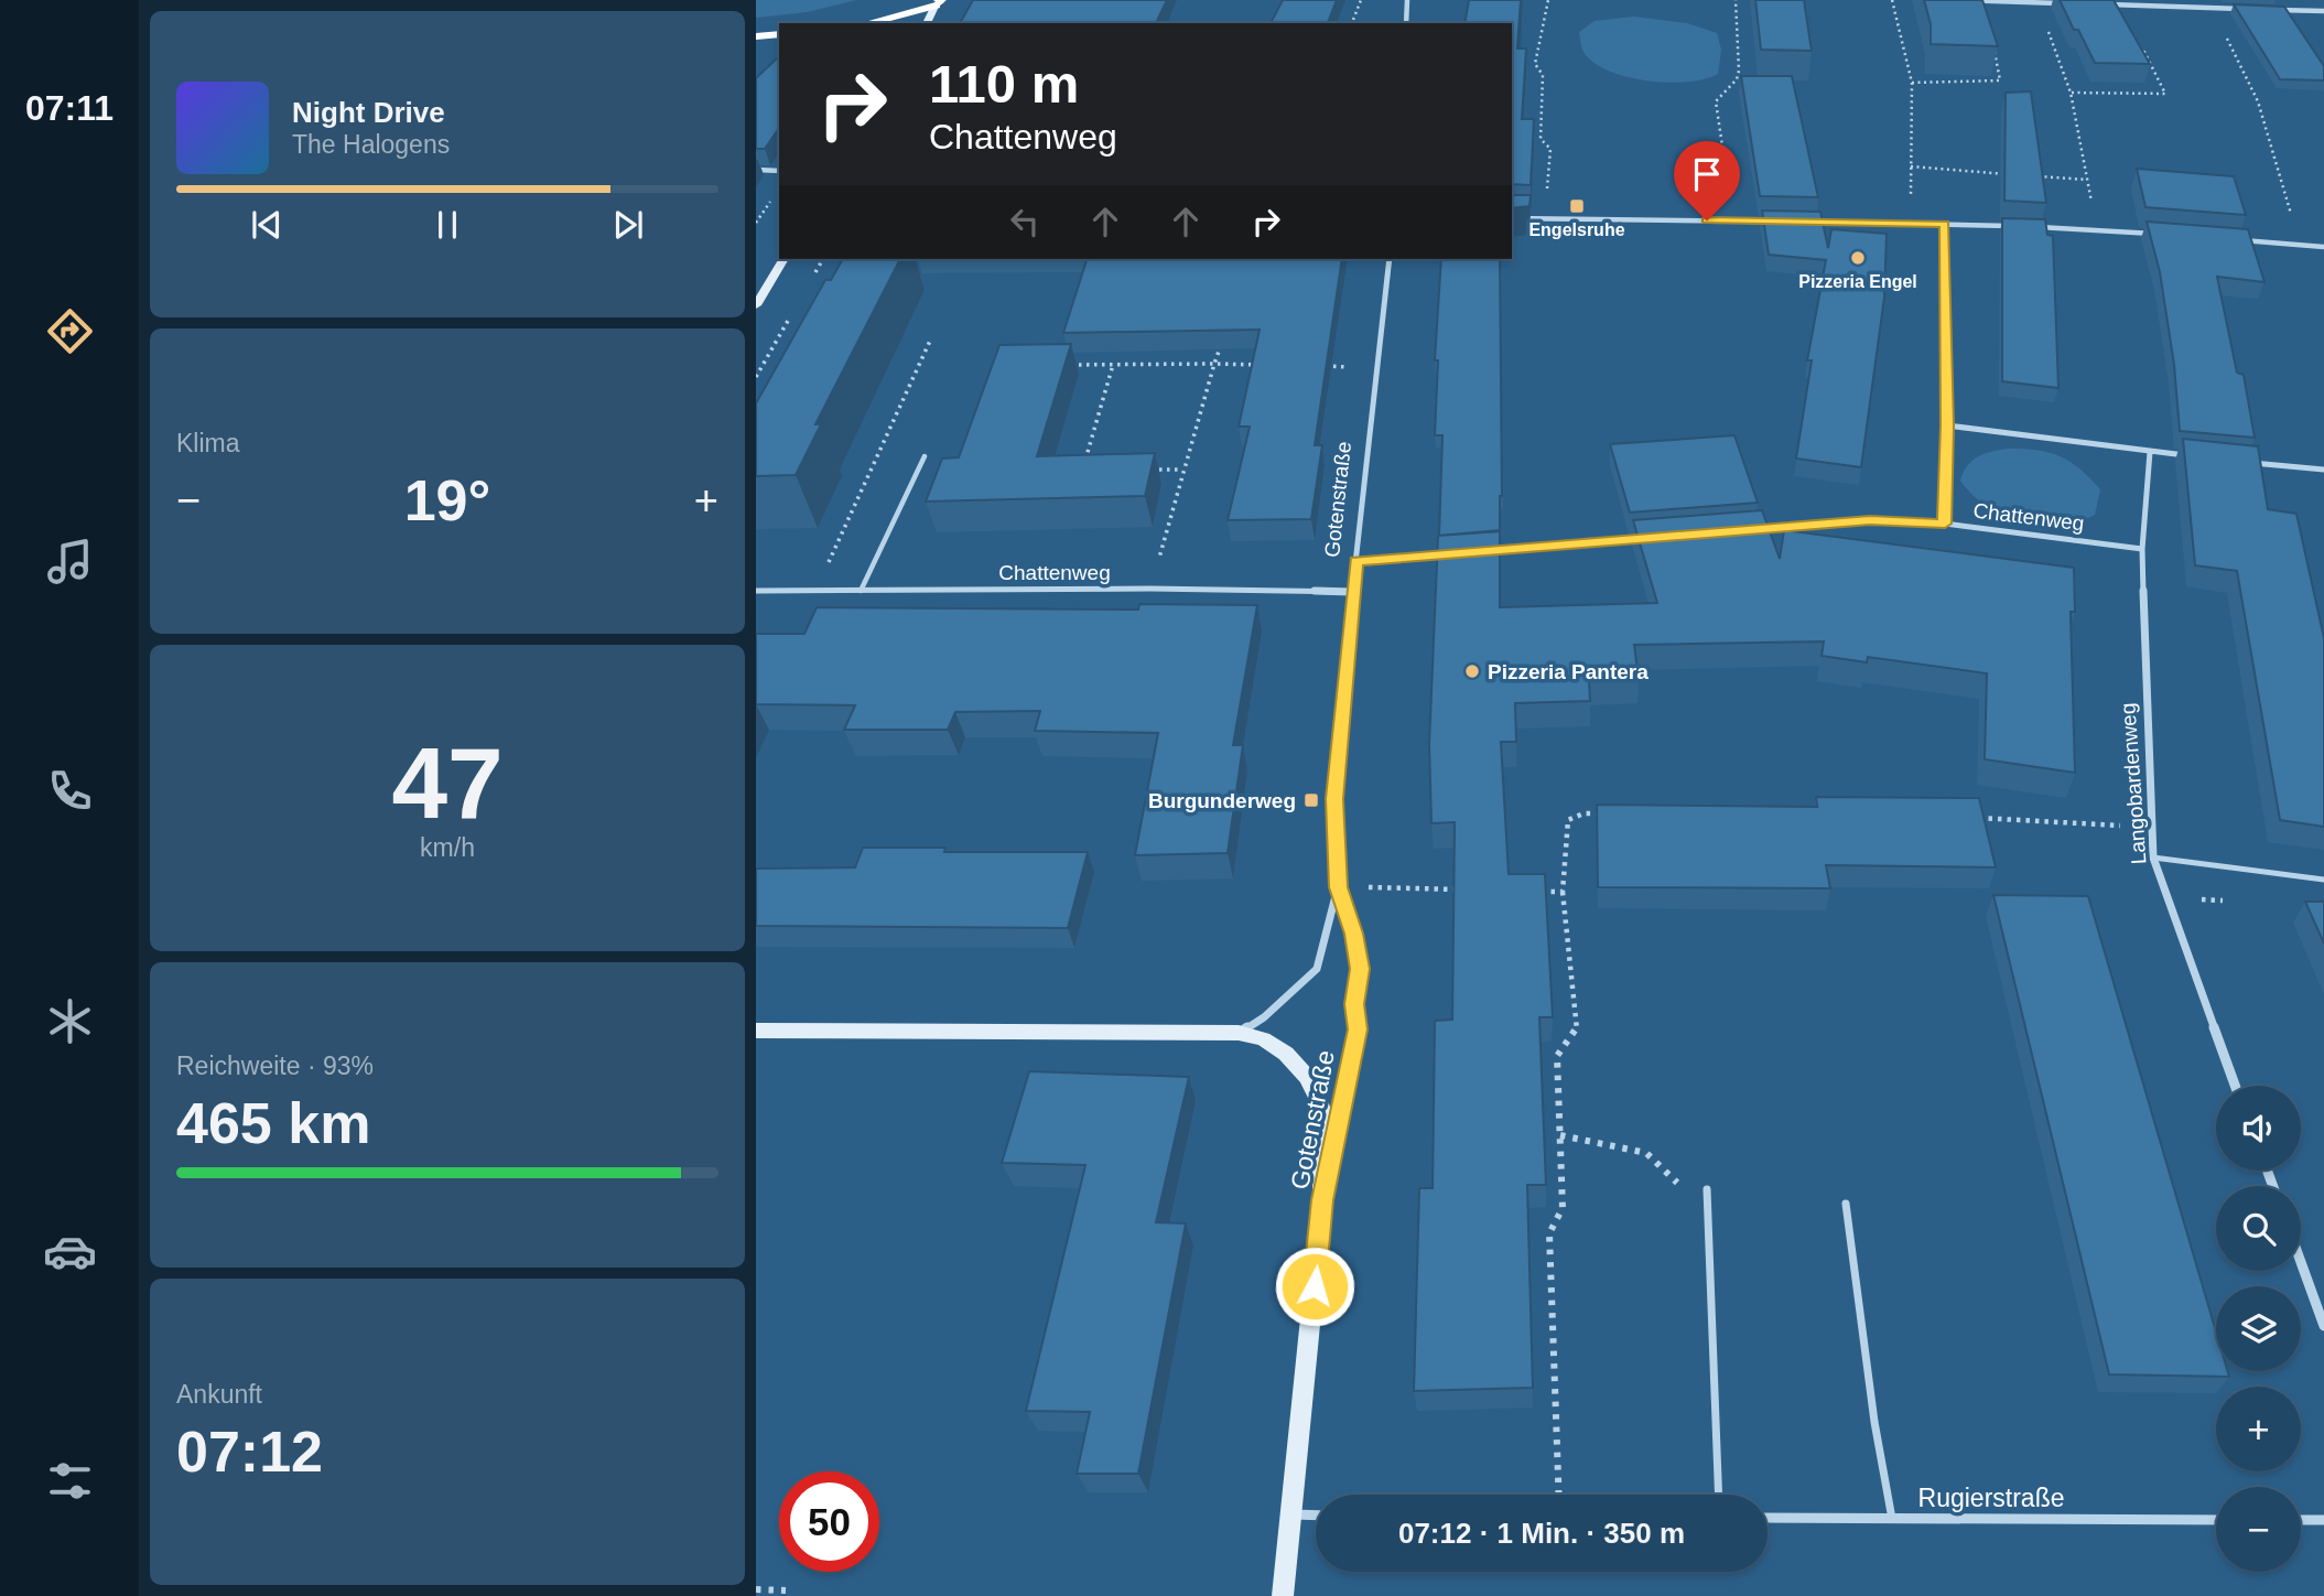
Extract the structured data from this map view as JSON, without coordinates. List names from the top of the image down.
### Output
{
  "streets": {
    "main road": ["Gotenstraße"],
    "street": ["Chattenweg", "Langobardenweg", "Rugierstraße"]
  },
  "crossings": [
    ["Gotenstraße", "Chattenweg"],
    ["Chattenweg", "Langobardenweg"]
  ],
  "places": {
    "transit": ["Engelsruhe", "Burgunderweg"],
    "other": ["Pizzeria Engel", "Pizzeria Pantera"]
  },
  "page": {
    "tabs": "07:11",
    "turn": ["110 m", "Chattenweg"],
    "song": ["Night Drive", "The Halogens"],
    "tile": [
      "Klima",
      ["47", "km/h"],
      ["Reichweite · 93%", "465 km"],
      ["Ankunft", "07:12"]
    ],
    "heat": ["−", "19°", "+"],
    "map_buttons": ["+", "−"],
    "limit": "50",
    "trip": "07:12 · 1 Min. · 350 m"
  }
}
